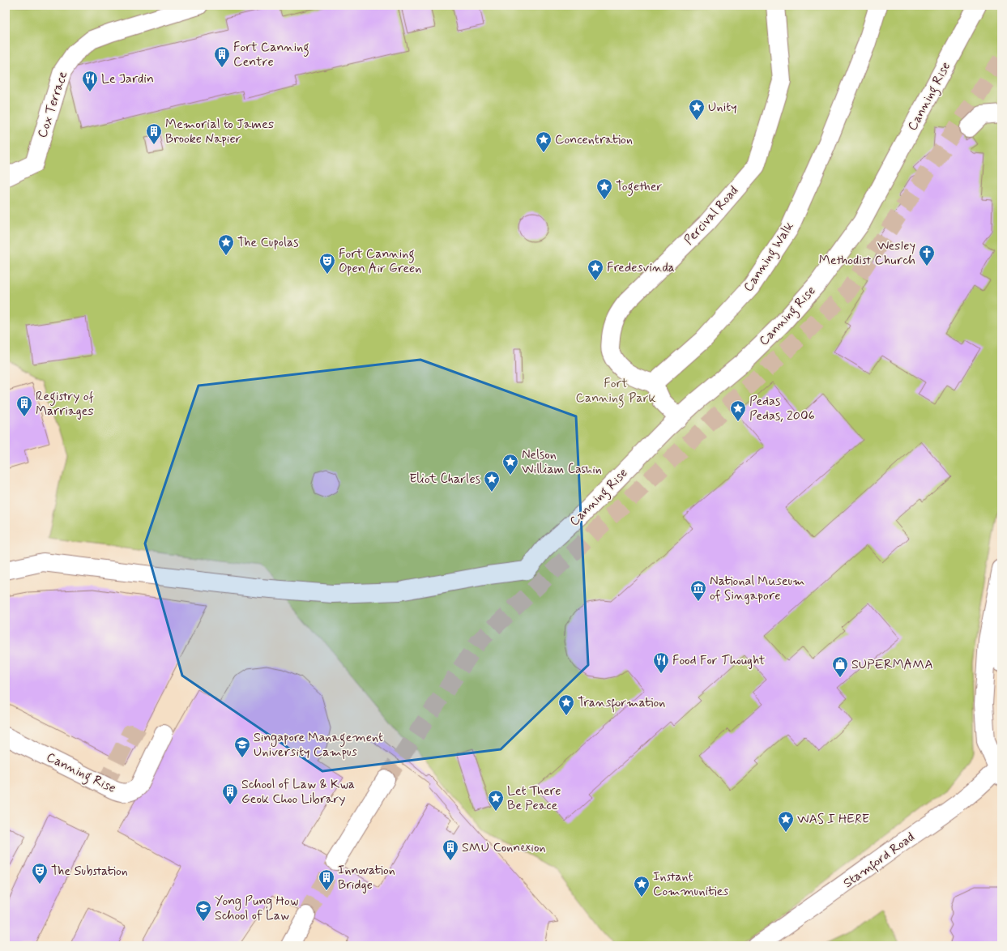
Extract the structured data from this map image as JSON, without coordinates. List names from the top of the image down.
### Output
{
  "streets": {
    "street": [
      "Canning Rise",
      "Cox Terrace",
      "Percival Road",
      "Canning Walk",
      "Stamford Road"
    ]
  },
  "crossings": [
    ["Percival Road", "Canning Walk"]
  ],
  "parks": ["Fort Canning Park"],
  "places": {
    "building": [
      "Fort Canning Centre",
      "Memorial to James Brooke Napier",
      "Registry of Marriages",
      "School of Law & Kwa Geok Choo Library",
      "SMU Connexion",
      "Innovation Bridge"
    ],
    "restaurant": ["Le Jardin", "Food For Thought"],
    "place": [
      "Unity",
      "Concentration",
      "Together",
      "The Cupolas",
      "Fredesvinda",
      "Pedas Pedas, 2006",
      "Nelson William Cashin",
      "Eliot Charles",
      "Transformation",
      "Let There Be Peace",
      "WAS I HERE",
      "Instant Communities"
    ],
    "church": ["Wesley Methodist Church"],
    "theatre": ["Fort Canning Open Air Green", "The Substation"],
    "museum": ["National Museum of Singapore"],
    "shop": ["SUPERMAMA"],
    "school or university": ["Singapore Management University Campus", "Yong Pung How School of Law"]
  }
}
